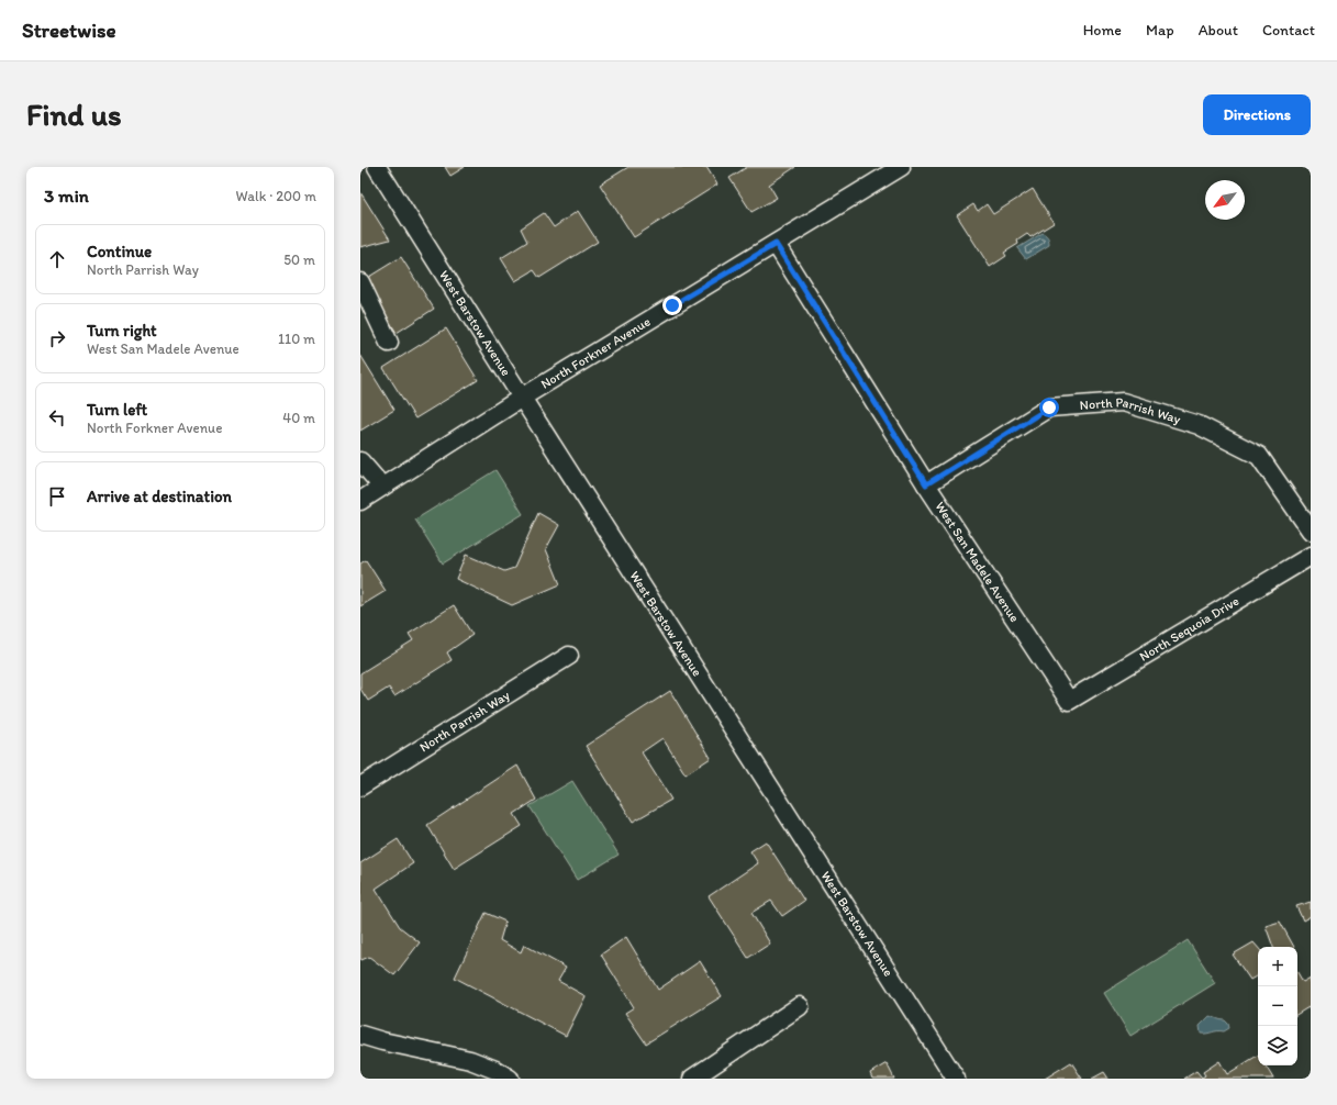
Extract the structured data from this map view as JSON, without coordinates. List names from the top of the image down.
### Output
{
  "streets": {
    "street": [
      "West Barstow Avenue",
      "North Forkner Avenue",
      "North Parrish Way",
      "West San Madele Avenue",
      "North Sequoia Drive"
    ]
  },
  "crossings": [
    ["West Barstow Avenue", "North Forkner Avenue"],
    ["North Forkner Avenue", "West San Madele Avenue"],
    ["North Parrish Way", "West San Madele Avenue"],
    ["West San Madele Avenue", "North Sequoia Drive"]
  ],
  "north": "bottom left",
  "page": {
    "header": "Streetwise",
    "nav": [
      "Home",
      "Map",
      "About",
      "Contact"
    ],
    "buttons": "Directions",
    "title": "Find us",
    "heading": ["3 min", "Walk · 200 m"],
    "list": [
      ["Continue", "North Parrish Way", "50 m"],
      ["Turn right", "West San Madele Avenue", "110 m"],
      ["Turn left", "North Forkner Avenue", "40 m"],
      "Arrive at destination"
    ],
    "map_buttons": ["+", "−"]
  }
}
